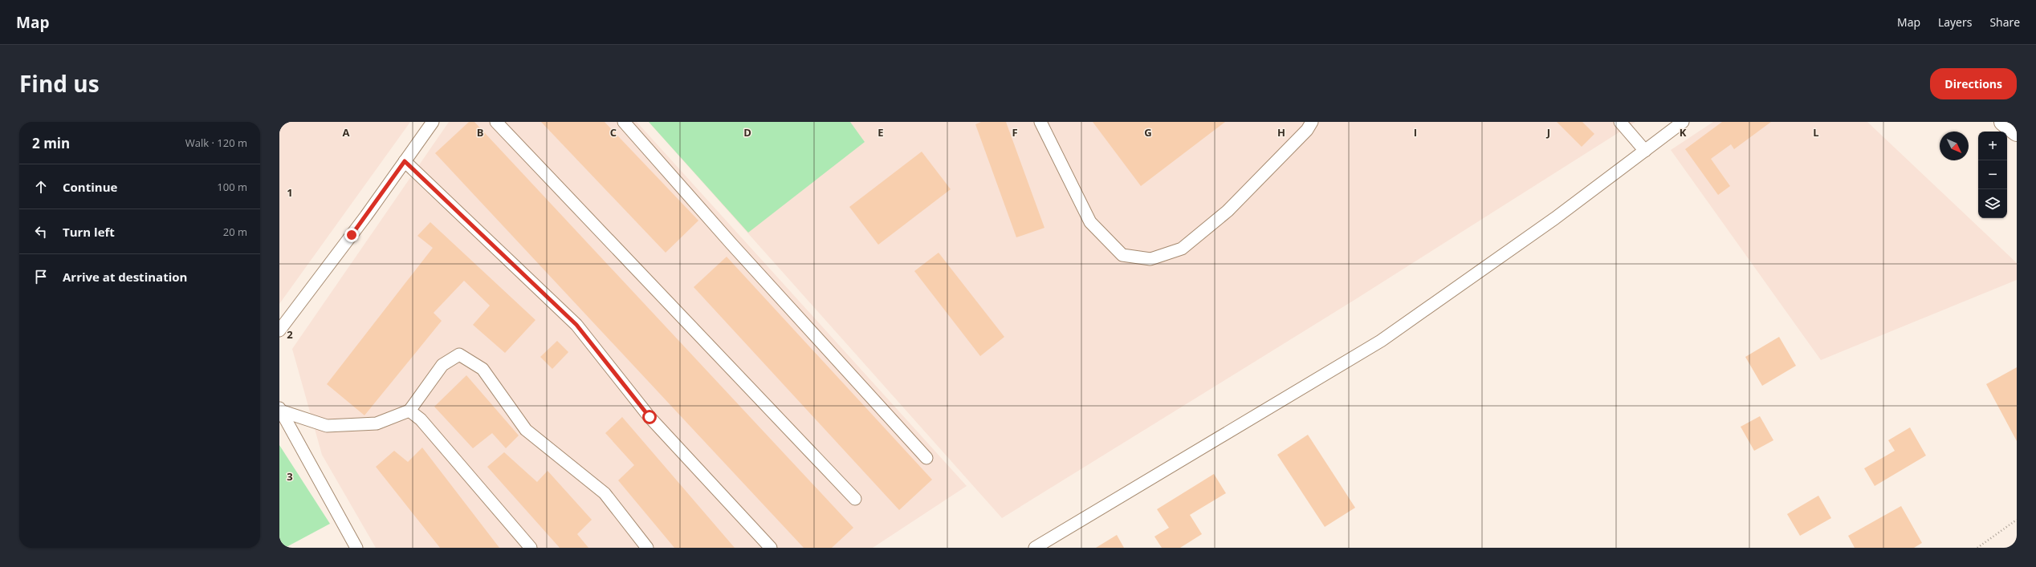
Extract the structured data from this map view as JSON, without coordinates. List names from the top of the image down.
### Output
{
  "north": "bottom right",
  "page": {
    "header": "Map",
    "nav": ["Map", "Layers", "Share"],
    "title": "Find us",
    "buttons": "Directions",
    "heading": ["2 min", "Walk · 120 m"],
    "map_buttons": ["+", "−"],
    "list": [
      ["Continue", "100 m"],
      ["Turn left", "20 m"],
      "Arrive at destination"
    ]
  },
  "grid": {
    "columns": [
      "A",
      "B",
      "C",
      "D",
      "E",
      "F",
      "G",
      "H",
      "I",
      "J",
      "K",
      "L"
    ],
    "rows": ["1", "2", "3"]
  }
}
